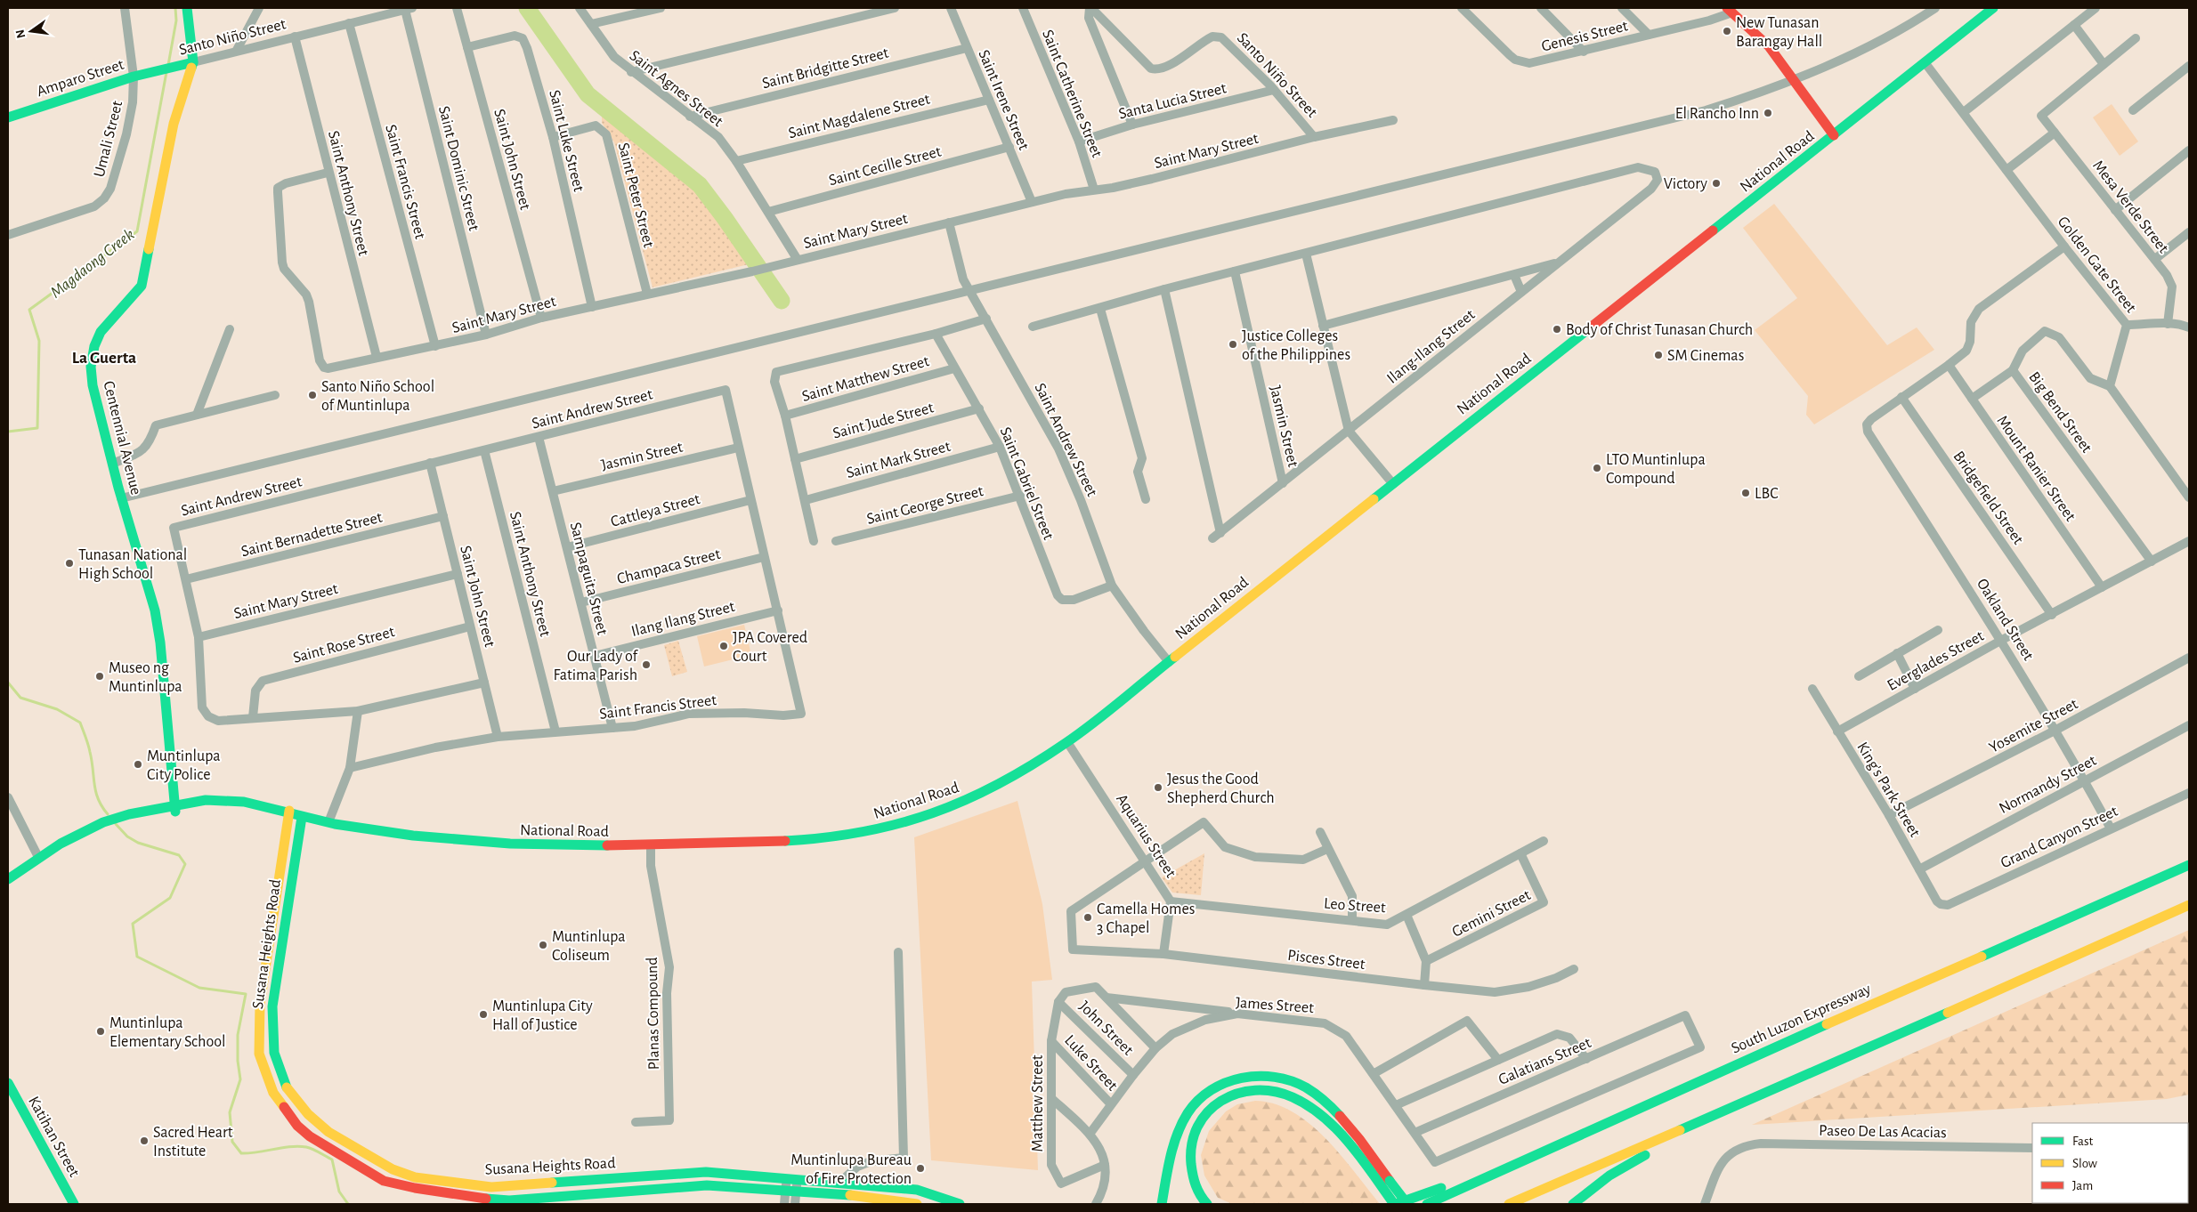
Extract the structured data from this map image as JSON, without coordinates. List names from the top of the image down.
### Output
{
  "streets": {
    "main road": [
      "Santo Niño Street",
      "Amparo Street",
      "National Road",
      "Centennial Avenue",
      "Susana Heights Road",
      "South Luzon Expressway",
      "Katihan Street"
    ],
    "street": [
      "Genesis Street",
      "Saint Bridgitte Street",
      "Saint Agnes Street",
      "Saint Catherine Street",
      "Saint Irene Street",
      "Santa Lucia Street",
      "Saint Magdalene Street",
      "Umali Street",
      "Saint Luke Street",
      "Saint Mary Street",
      "Saint John Street",
      "Saint Cecille Street",
      "Saint Dominic Street",
      "Saint Francis Street",
      "Saint Anthony Street",
      "Saint Peter Street",
      "Mesa Verde Street",
      "Golden Gate Street",
      "Ilang-Ilang Street",
      "Saint Matthew Street",
      "Saint Andrew Street",
      "Big Bend Street",
      "Saint Jude Street",
      "Jasmin Street",
      "Saint Mark Street",
      "Mount Ranier Street",
      "Saint Gabriel Street",
      "Bridgefield Street",
      "Saint George Street",
      "Cattleya Street",
      "Saint Bernadette Street",
      "Champaca Street",
      "Sampaguita Street",
      "Ilang Ilang Street",
      "Oakland Street",
      "Saint Rose Street",
      "Everglades Street",
      "Yosemite Street",
      "Normandy Street",
      "King's Park Street",
      "Aquarius Street",
      "Grand Canyon Street",
      "Leo Street",
      "Gemini Street",
      "Pisces Street",
      "James Street",
      "Planas Compound",
      "John Street",
      "Galatians Street",
      "Luke Street",
      "Matthew Street",
      "Paseo De Las Acacias"
    ]
  },
  "crossings": [
    ["Santo Niño Street", "Amparo Street"],
    ["Santo Niño Street", "Santa Lucia Street"],
    ["Santo Niño Street", "Saint Mary Street"],
    ["Santo Niño Street", "Saint Dominic Street"],
    ["Santo Niño Street", "Saint Francis Street"],
    ["Santo Niño Street", "Saint Anthony Street"],
    ["Santo Niño Street", "Centennial Avenue"],
    ["Saint Bridgitte Street", "Saint Agnes Street"],
    ["Saint Bridgitte Street", "Saint Irene Street"],
    ["Amparo Street", "Umali Street"],
    ["Saint Agnes Street", "Saint Magdalene Street"],
    ["Saint Agnes Street", "Saint Mary Street"],
    ["Saint Agnes Street", "Saint Cecille Street"],
    ["Saint Catherine Street", "Santa Lucia Street"],
    ["Saint Catherine Street", "Saint Mary Street"],
    ["Saint Irene Street", "Saint Magdalene Street"],
    ["Saint Irene Street", "Saint Mary Street"],
    ["Saint Irene Street", "Saint Cecille Street"],
    ["Saint Luke Street", "Saint Mary Street"],
    ["Saint Luke Street", "Saint John Street"],
    ["Saint Luke Street", "Saint Peter Street"],
    ["Saint Mary Street", "Saint John Street"],
    ["Saint Mary Street", "Saint Dominic Street"],
    ["Saint Mary Street", "Saint Francis Street"],
    ["Saint Mary Street", "Saint Anthony Street"],
    ["Saint Mary Street", "Saint Peter Street"],
    ["Saint Mary Street", "Saint Andrew Street"],
    ["Saint John Street", "Saint Francis Street"],
    ["Saint John Street", "Saint Andrew Street"],
    ["Saint John Street", "Saint Bernadette Street"],
    ["Saint John Street", "Saint Rose Street"],
    ["National Road", "Golden Gate Street"],
    ["National Road", "Saint Andrew Street"],
    ["National Road", "Centennial Avenue"],
    ["National Road", "Aquarius Street"],
    ["National Road", "Susana Heights Road"],
    ["National Road", "Planas Compound"],
    ["Saint Francis Street", "Saint Anthony Street"],
    ["Saint Francis Street", "Saint Andrew Street"],
    ["Saint Francis Street", "Jasmin Street"],
    ["Saint Francis Street", "Cattleya Street"],
    ["Saint Francis Street", "Champaca Street"],
    ["Saint Francis Street", "Sampaguita Street"],
    ["Saint Francis Street", "Ilang Ilang Street"],
    ["Saint Anthony Street", "Saint Andrew Street"],
    ["Golden Gate Street", "Big Bend Street"],
    ["Ilang-Ilang Street", "Jasmin Street"],
    ["Saint Matthew Street", "Saint Gabriel Street"],
    ["Saint Andrew Street", "Saint Gabriel Street"],
    ["Saint Andrew Street", "Saint Bernadette Street"],
    ["Saint Andrew Street", "Sampaguita Street"],
    ["Saint Andrew Street", "Saint Rose Street"],
    ["Big Bend Street", "Everglades Street"],
    ["Saint Jude Street", "Saint Gabriel Street"],
    ["Jasmin Street", "Sampaguita Street"],
    ["Saint Mark Street", "Saint Gabriel Street"],
    ["Mount Ranier Street", "Everglades Street"],
    ["Saint Gabriel Street", "Saint George Street"],
    ["Bridgefield Street", "Oakland Street"],
    ["Bridgefield Street", "Everglades Street"],
    ["Cattleya Street", "Sampaguita Street"],
    ["Champaca Street", "Sampaguita Street"],
    ["Sampaguita Street", "Ilang Ilang Street"],
    ["Oakland Street", "Everglades Street"],
    ["Oakland Street", "Yosemite Street"],
    ["Oakland Street", "Normandy Street"],
    ["Oakland Street", "Grand Canyon Street"],
    ["Everglades Street", "King's Park Street"],
    ["Yosemite Street", "King's Park Street"],
    ["Normandy Street", "King's Park Street"],
    ["King's Park Street", "Grand Canyon Street"],
    ["Aquarius Street", "Leo Street"],
    ["Aquarius Street", "Pisces Street"],
    ["Leo Street", "Gemini Street"],
    ["James Street", "John Street"],
    ["James Street", "Galatians Street"],
    ["James Street", "Luke Street"],
    ["John Street", "Matthew Street"],
    ["Luke Street", "Matthew Street"]
  ],
  "districts": ["La Guerta"],
  "water": ["Magdaong Creek"],
  "places": [
    "New Tunasan Barangay Hall",
    "El Rancho Inn",
    "Victory",
    "Body of Christ Tunasan Church",
    "Justice Colleges of the Philippines",
    "SM Cinemas",
    "Santo Niño School of Muntinlupa",
    "LTO Muntinlupa Compound",
    "LBC",
    "Tunasan National High School",
    "JPA Covered Court",
    "Our Lady of Fatima Parish",
    "Museo ng Muntinlupa",
    "Muntinlupa City Police",
    "Jesus the Good Shepherd Church",
    "Camella Homes 3 Chapel",
    "Muntinlupa Coliseum",
    "Muntinlupa City Hall of Justice",
    "Muntinlupa Elementary School",
    "Sacred Heart Institute",
    "Muntinlupa Bureau of Fire Protection"
  ],
  "legend": ["Fast", "Slow", "Jam"],
  "north": "left"
}
